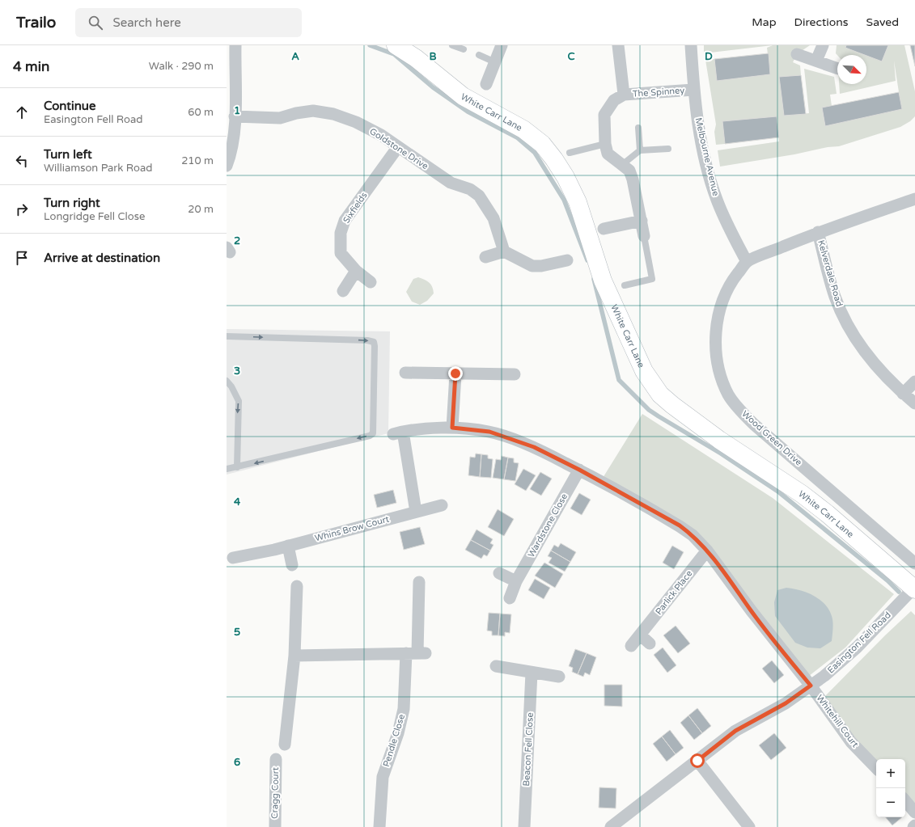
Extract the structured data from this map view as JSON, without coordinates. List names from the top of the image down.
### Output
{
  "streets": {
    "street": [
      "The Spinney",
      "White Carr Lane",
      "Goldstone Drive",
      "Melbourne Avenue",
      "Sixfields",
      "Kelverdale Road",
      "Wood Green Drive",
      "Wardstone Close",
      "Whins Brow Court",
      "Parlick Place",
      "Easington Fell Road",
      "Whitehill Court",
      "Pendle Close",
      "Beacon Fell Close",
      "Cragg Court"
    ]
  },
  "crossings": [
    ["The Spinney", "Melbourne Avenue"],
    ["White Carr Lane", "Easington Fell Road"],
    ["Goldstone Drive", "Sixfields"],
    ["Melbourne Avenue", "Wood Green Drive"],
    ["Wardstone Close", "Whitehill Court"],
    ["Whins Brow Court", "Whitehill Court"],
    ["Parlick Place", "Whitehill Court"],
    ["Easington Fell Road", "Whitehill Court"]
  ],
  "north": "bottom right",
  "page": {
    "header": "Trailo",
    "search": "Search here",
    "nav": ["Map", "Directions", "Saved"],
    "heading": ["4 min", "Walk · 290 m"],
    "list": [
      ["Continue", "Easington Fell Road", "60 m"],
      ["Turn left", "Williamson Park Road", "210 m"],
      ["Turn right", "Longridge Fell Close", "20 m"],
      "Arrive at destination"
    ],
    "map_buttons": ["+", "−"]
  },
  "grid": {
    "columns": [
      "A",
      "B",
      "C",
      "D"
    ],
    "rows": [
      "1",
      "2",
      "3",
      "4",
      "5",
      "6"
    ]
  }
}
